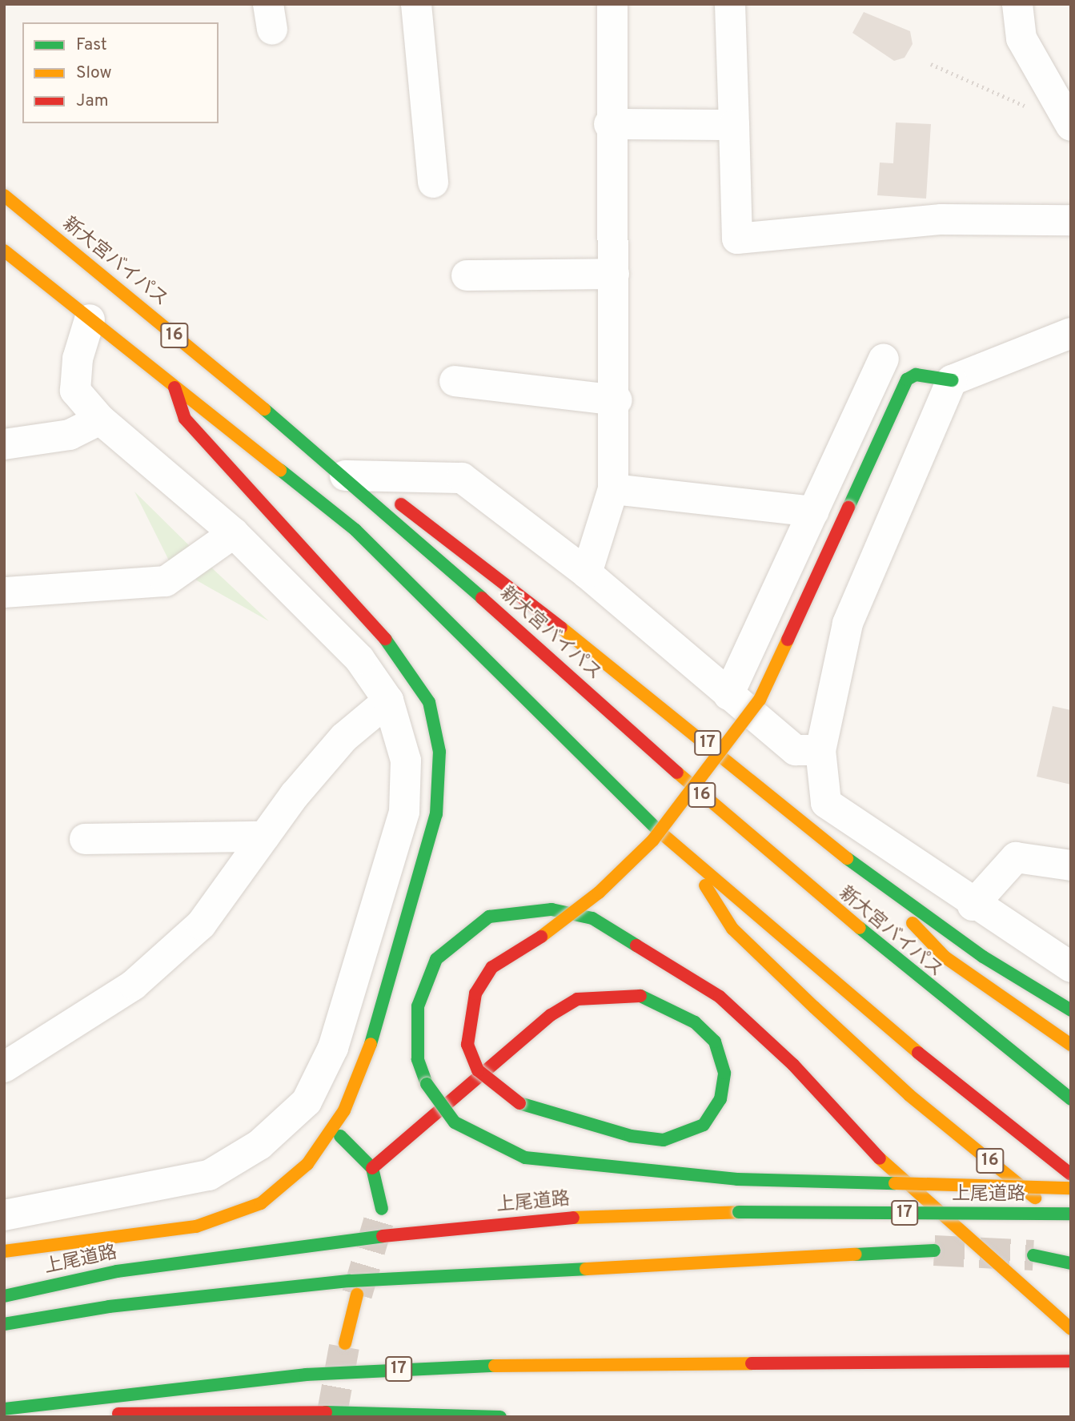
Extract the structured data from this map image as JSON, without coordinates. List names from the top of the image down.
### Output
{
  "streets": {
    "main road": [
      "新大宮バイパス",
      "16",
      "17",
      "上尾道路"
    ]
  },
  "crossings": [
    ["新大宮バイパス", "17"]
  ],
  "legend": ["Fast", "Slow", "Jam"]
}
